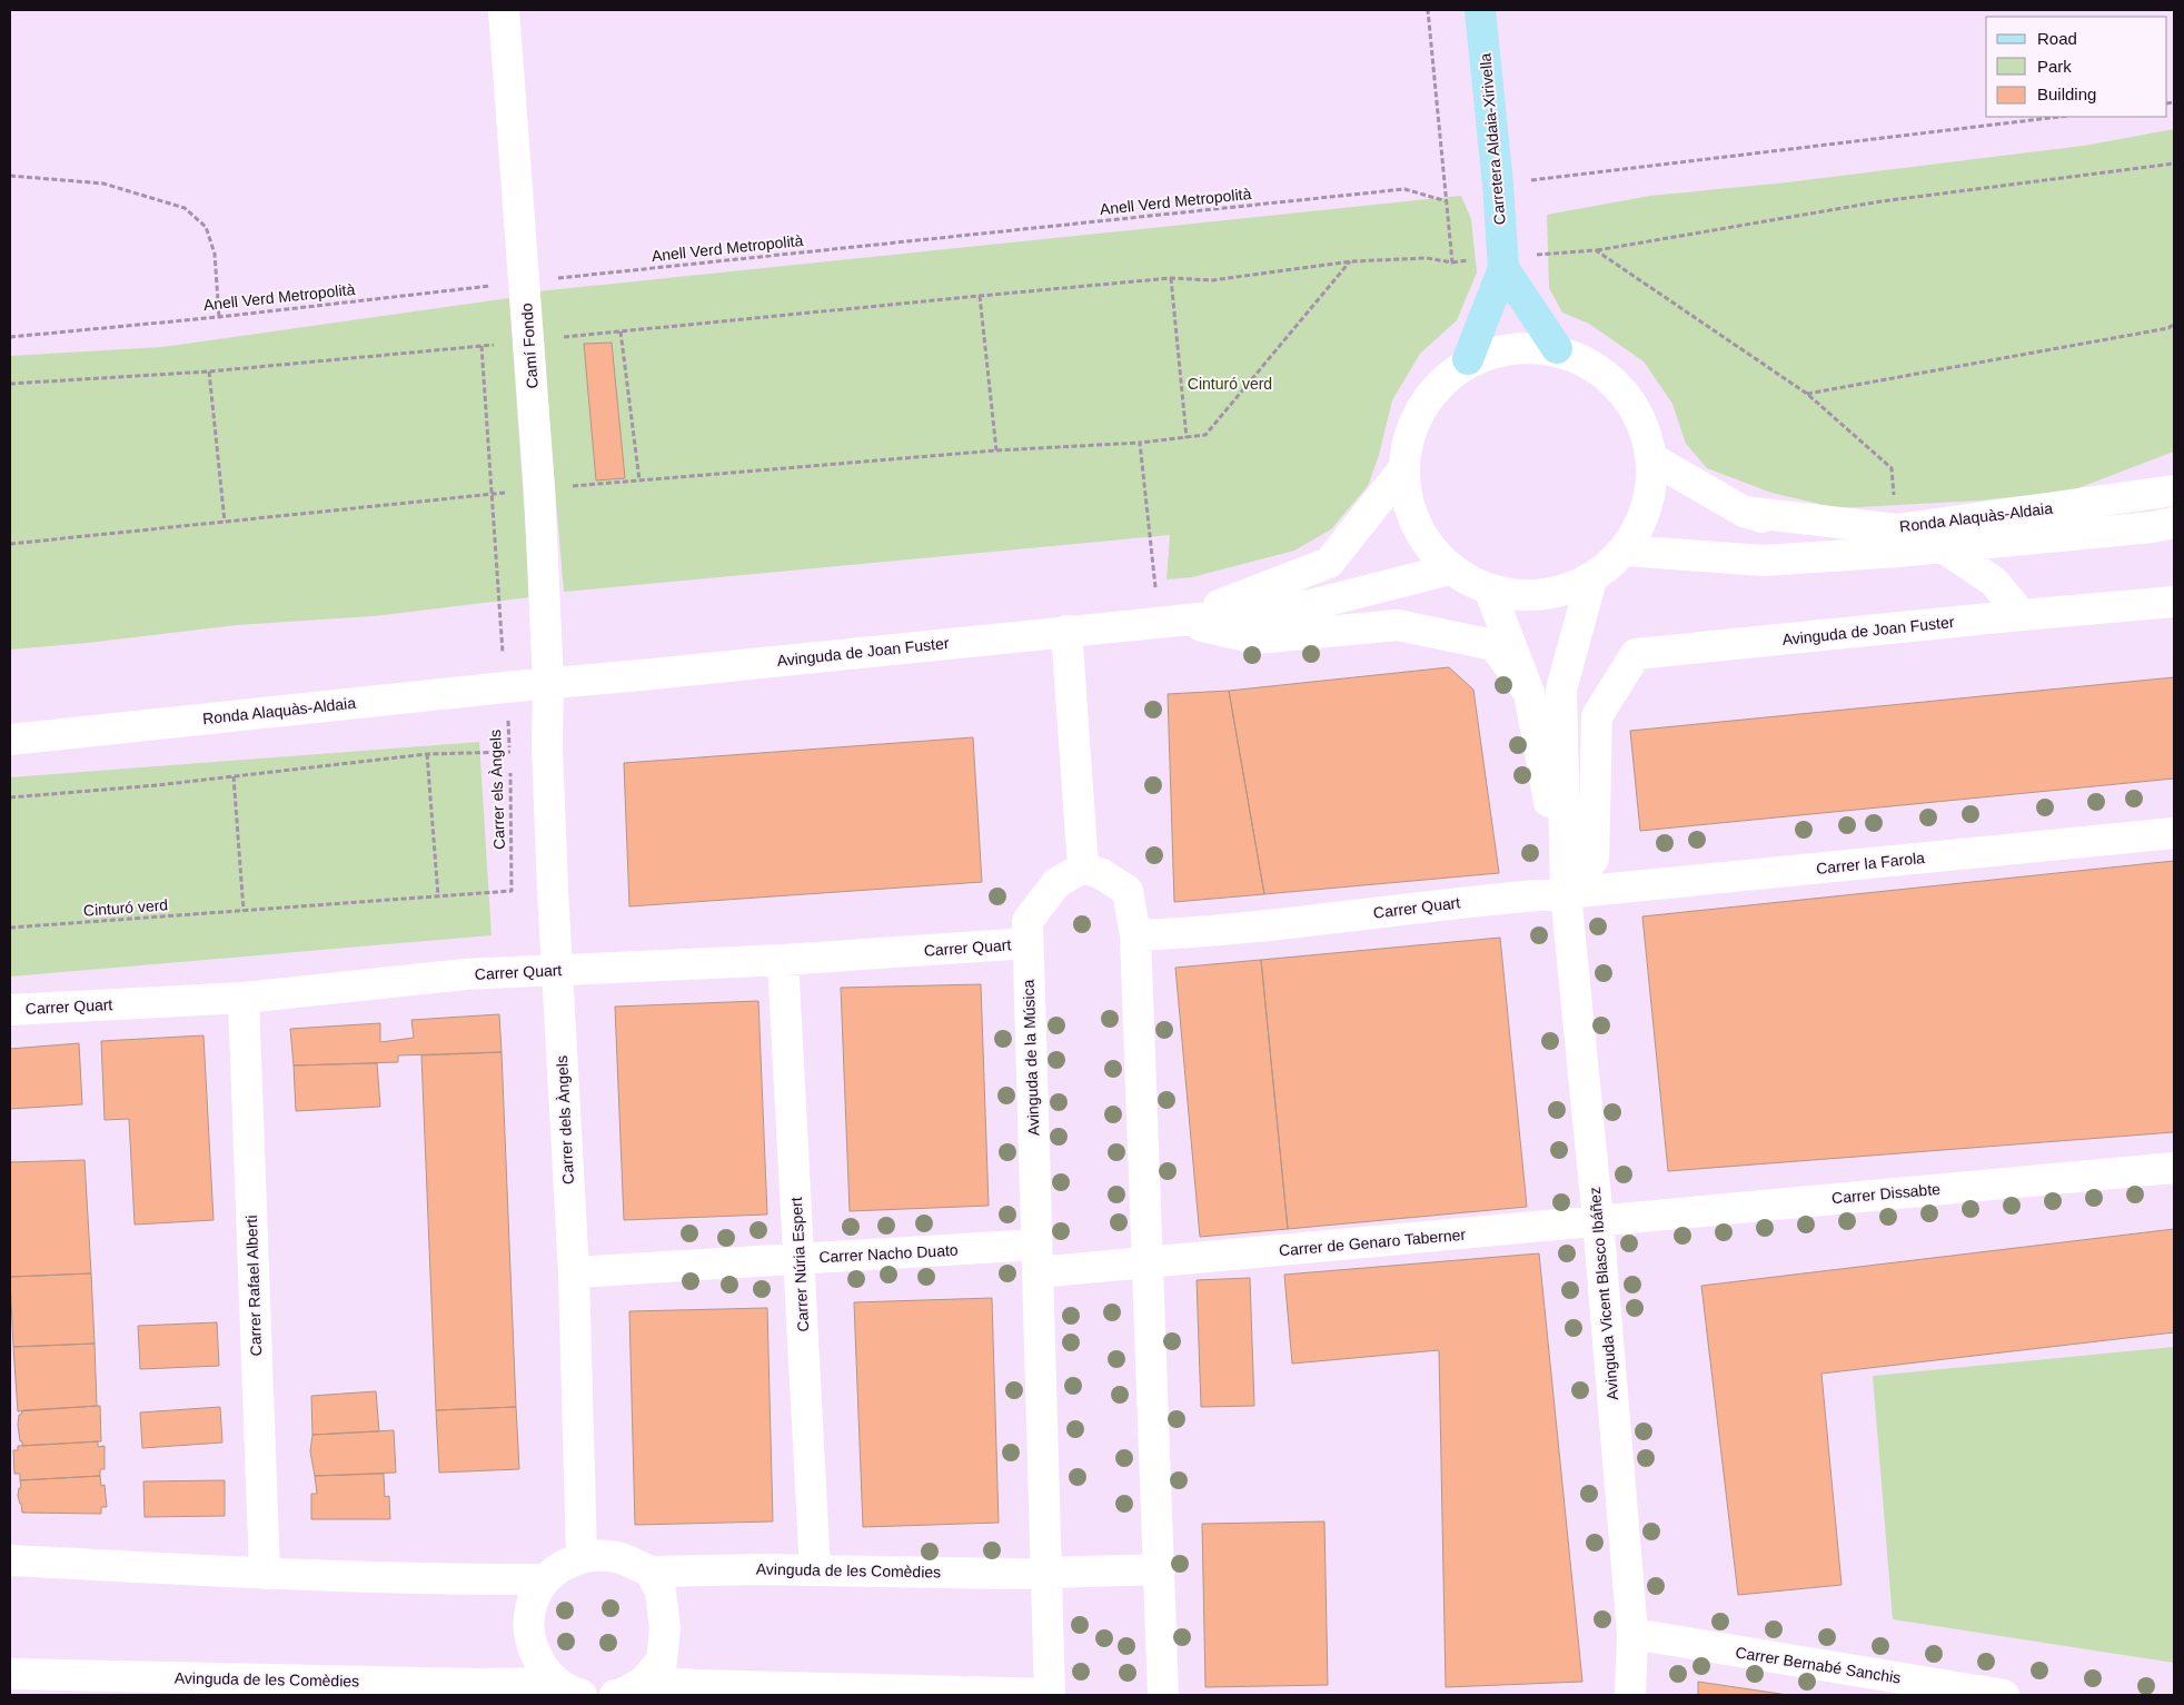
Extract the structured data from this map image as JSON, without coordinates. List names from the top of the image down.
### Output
{
  "streets": {
    "main road": ["Carretera Aldaia-Xirivella"],
    "street": [
      "Camí Fondo",
      "Ronda Alaquàs-Aldaia",
      "Avinguda de Joan Fuster",
      "Carrer la Farola",
      "Carrer Quart",
      "Avinguda de la Música",
      "Carrer dels Àngels",
      "Carrer Dissabte",
      "Carrer de Genaro Taberner",
      "Carrer Nacho Duato",
      "Carrer Núria Espert",
      "Carrer Rafael Alberti",
      "Avinguda Vicent Blasco Ibáñez",
      "Avinguda de les Comèdies",
      "Carrer Bernabé Sanchis"
    ],
    "path": ["Anell Verd Metropolità", "Carrer els Àngels", "Cinturó verd"]
  },
  "crossings": [
    ["Anell Verd Metropolità", "Camí Fondo"],
    ["Camí Fondo", "Ronda Alaquàs-Aldaia"],
    ["Camí Fondo", "Avinguda de Joan Fuster"],
    ["Camí Fondo", "Carrer dels Àngels"],
    ["Ronda Alaquàs-Aldaia", "Avinguda de Joan Fuster"],
    ["Ronda Alaquàs-Aldaia", "Carrer els Àngels"],
    ["Ronda Alaquàs-Aldaia", "Carrer dels Àngels"],
    ["Avinguda de Joan Fuster", "Carrer la Farola"],
    ["Avinguda de Joan Fuster", "Carrer Quart"],
    ["Avinguda de Joan Fuster", "Carrer dels Àngels"],
    ["Avinguda de Joan Fuster", "Avinguda Vicent Blasco Ibáñez"],
    ["Carrer els Àngels", "Cinturó verd"],
    ["Carrer la Farola", "Carrer Quart"],
    ["Carrer la Farola", "Avinguda Vicent Blasco Ibáñez"],
    ["Carrer Quart", "Avinguda de la Música"],
    ["Carrer Quart", "Carrer dels Àngels"],
    ["Carrer Quart", "Carrer Núria Espert"],
    ["Carrer Quart", "Carrer Rafael Alberti"],
    ["Carrer Quart", "Avinguda Vicent Blasco Ibáñez"],
    ["Avinguda de la Música", "Carrer Nacho Duato"],
    ["Avinguda de la Música", "Avinguda de les Comèdies"],
    ["Carrer dels Àngels", "Carrer Nacho Duato"],
    ["Carrer Dissabte", "Carrer de Genaro Taberner"],
    ["Carrer Dissabte", "Avinguda Vicent Blasco Ibáñez"],
    ["Carrer de Genaro Taberner", "Avinguda Vicent Blasco Ibáñez"],
    ["Carrer Nacho Duato", "Carrer Núria Espert"],
    ["Carrer Núria Espert", "Avinguda de les Comèdies"],
    ["Avinguda Vicent Blasco Ibáñez", "Carrer Bernabé Sanchis"]
  ],
  "parks": ["Cinturó verd"],
  "legend": ["Road", "Park", "Building"]
}
